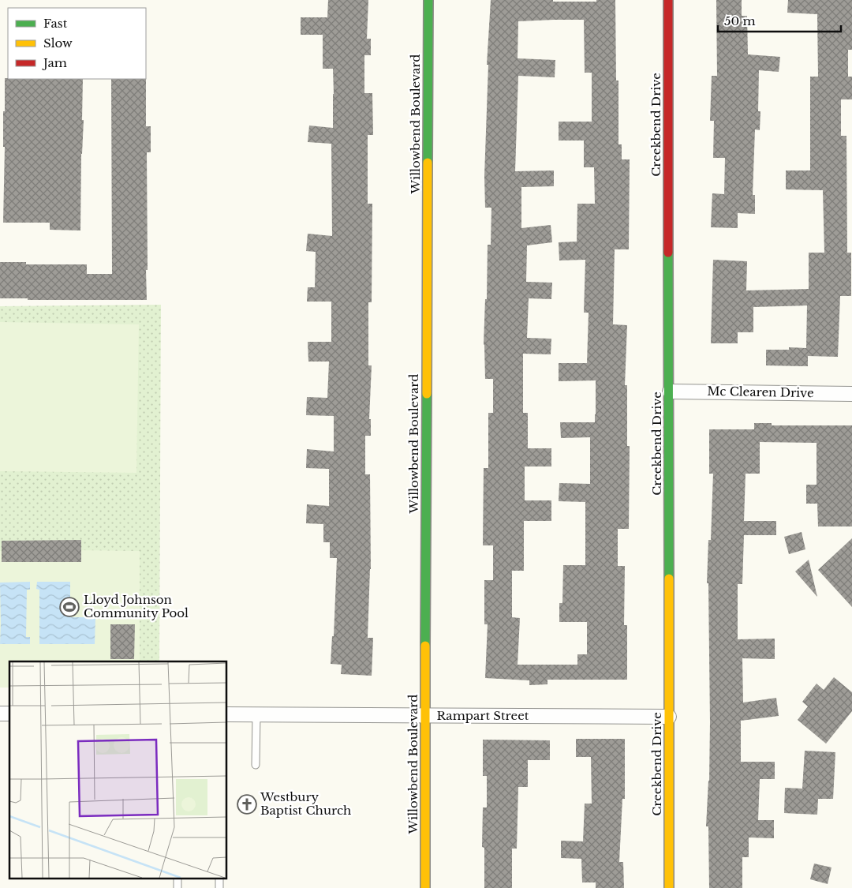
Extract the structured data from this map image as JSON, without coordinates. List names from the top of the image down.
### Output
{
  "streets": {
    "street": [
      "Willowbend Boulevard",
      "Creekbend Drive",
      "Mc Clearen Drive",
      "Rampart Street"
    ]
  },
  "crossings": [
    ["Willowbend Boulevard", "Rampart Street"],
    ["Creekbend Drive", "Mc Clearen Drive"],
    ["Creekbend Drive", "Rampart Street"]
  ],
  "places": {
    "sports": ["Lloyd Johnson Community Pool"],
    "church": ["Westbury Baptist Church"]
  },
  "legend": ["Fast", "Slow", "Jam"],
  "scale_bar": "50 m"
}
